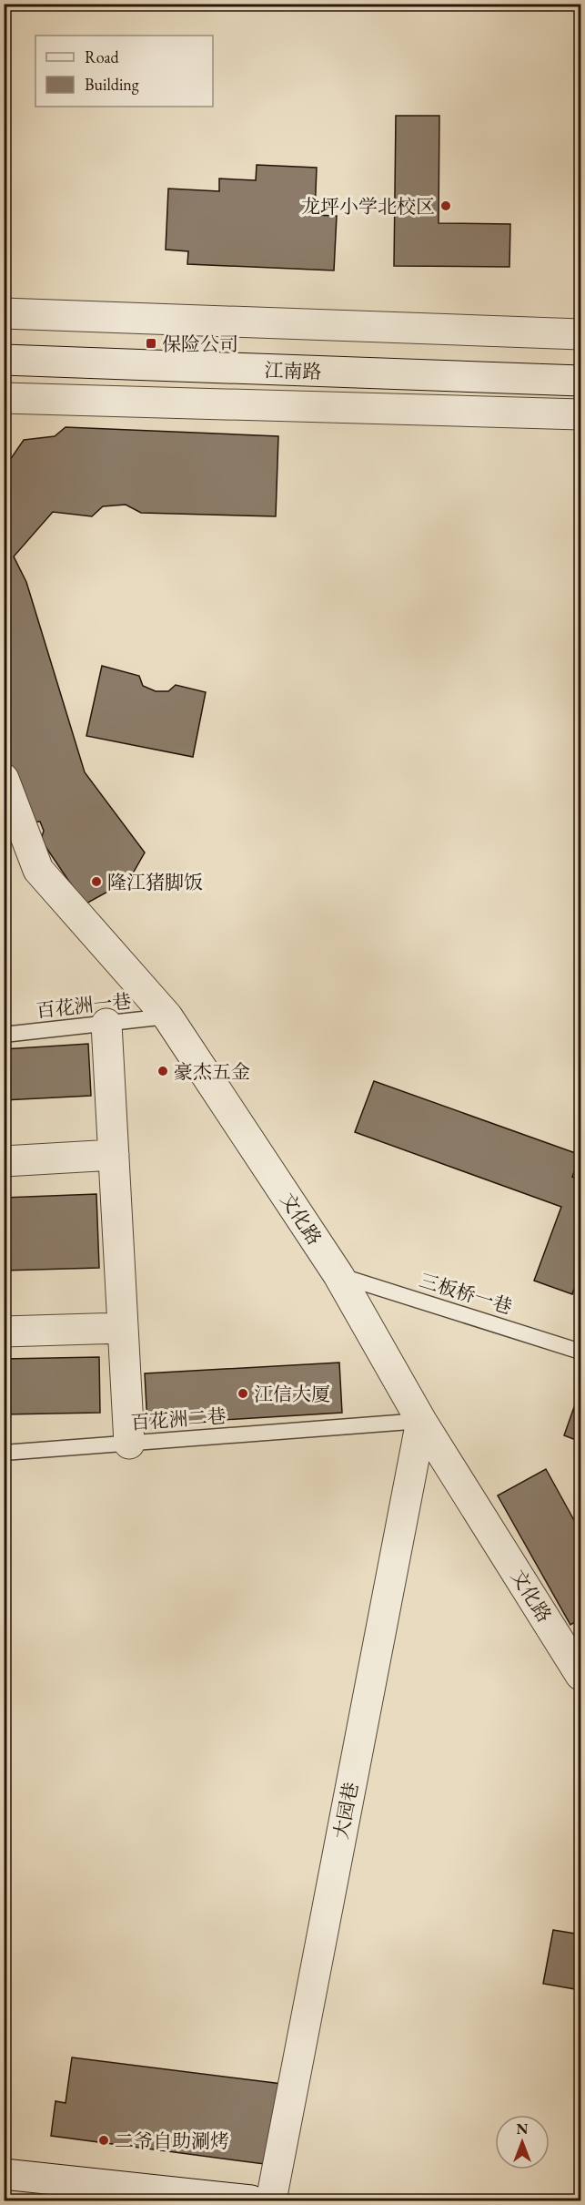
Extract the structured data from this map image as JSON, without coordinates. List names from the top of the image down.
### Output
{
  "streets": {
    "street": ["江南路", "文化路", "大园巷"],
    "lane": ["百花洲一巷", "三板桥一巷", "百花洲二巷"]
  },
  "crossings": [
    ["百花洲一巷", "文化路"],
    ["文化路", "三板桥一巷"],
    ["文化路", "百花洲二巷"],
    ["文化路", "大园巷"],
    ["百花洲二巷", "大园巷"]
  ],
  "places": {
    "other": [
      "龙坪小学北校区",
      "隆江猪脚饭",
      "豪杰五金",
      "江信大厦",
      "二爷自助涮烤"
    ],
    "transit": ["保险公司"]
  },
  "legend": ["Road", "Building"],
  "north": "top"
}
